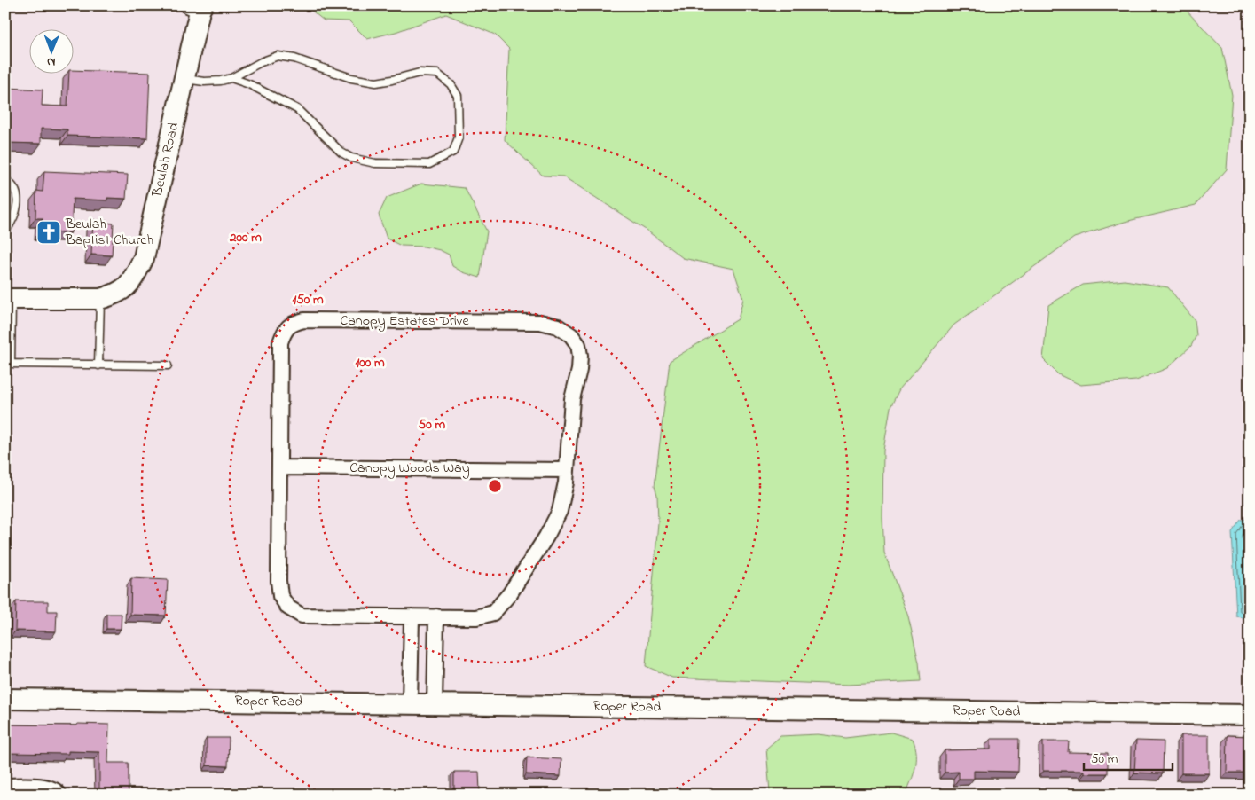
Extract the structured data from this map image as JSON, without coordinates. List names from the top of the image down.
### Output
{
  "streets": {
    "street": [
      "Beulah Road",
      "Canopy Estates Drive",
      "Canopy Woods Way",
      "Roper Road"
    ]
  },
  "crossings": [
    ["Canopy Estates Drive", "Canopy Woods Way"]
  ],
  "places": {
    "church": ["Beulah Baptist Church"]
  },
  "scale_bar": "50 m",
  "north": "bottom",
  "rings": [
    "200 m",
    "150 m",
    "100 m",
    "50 m"
  ]
}
